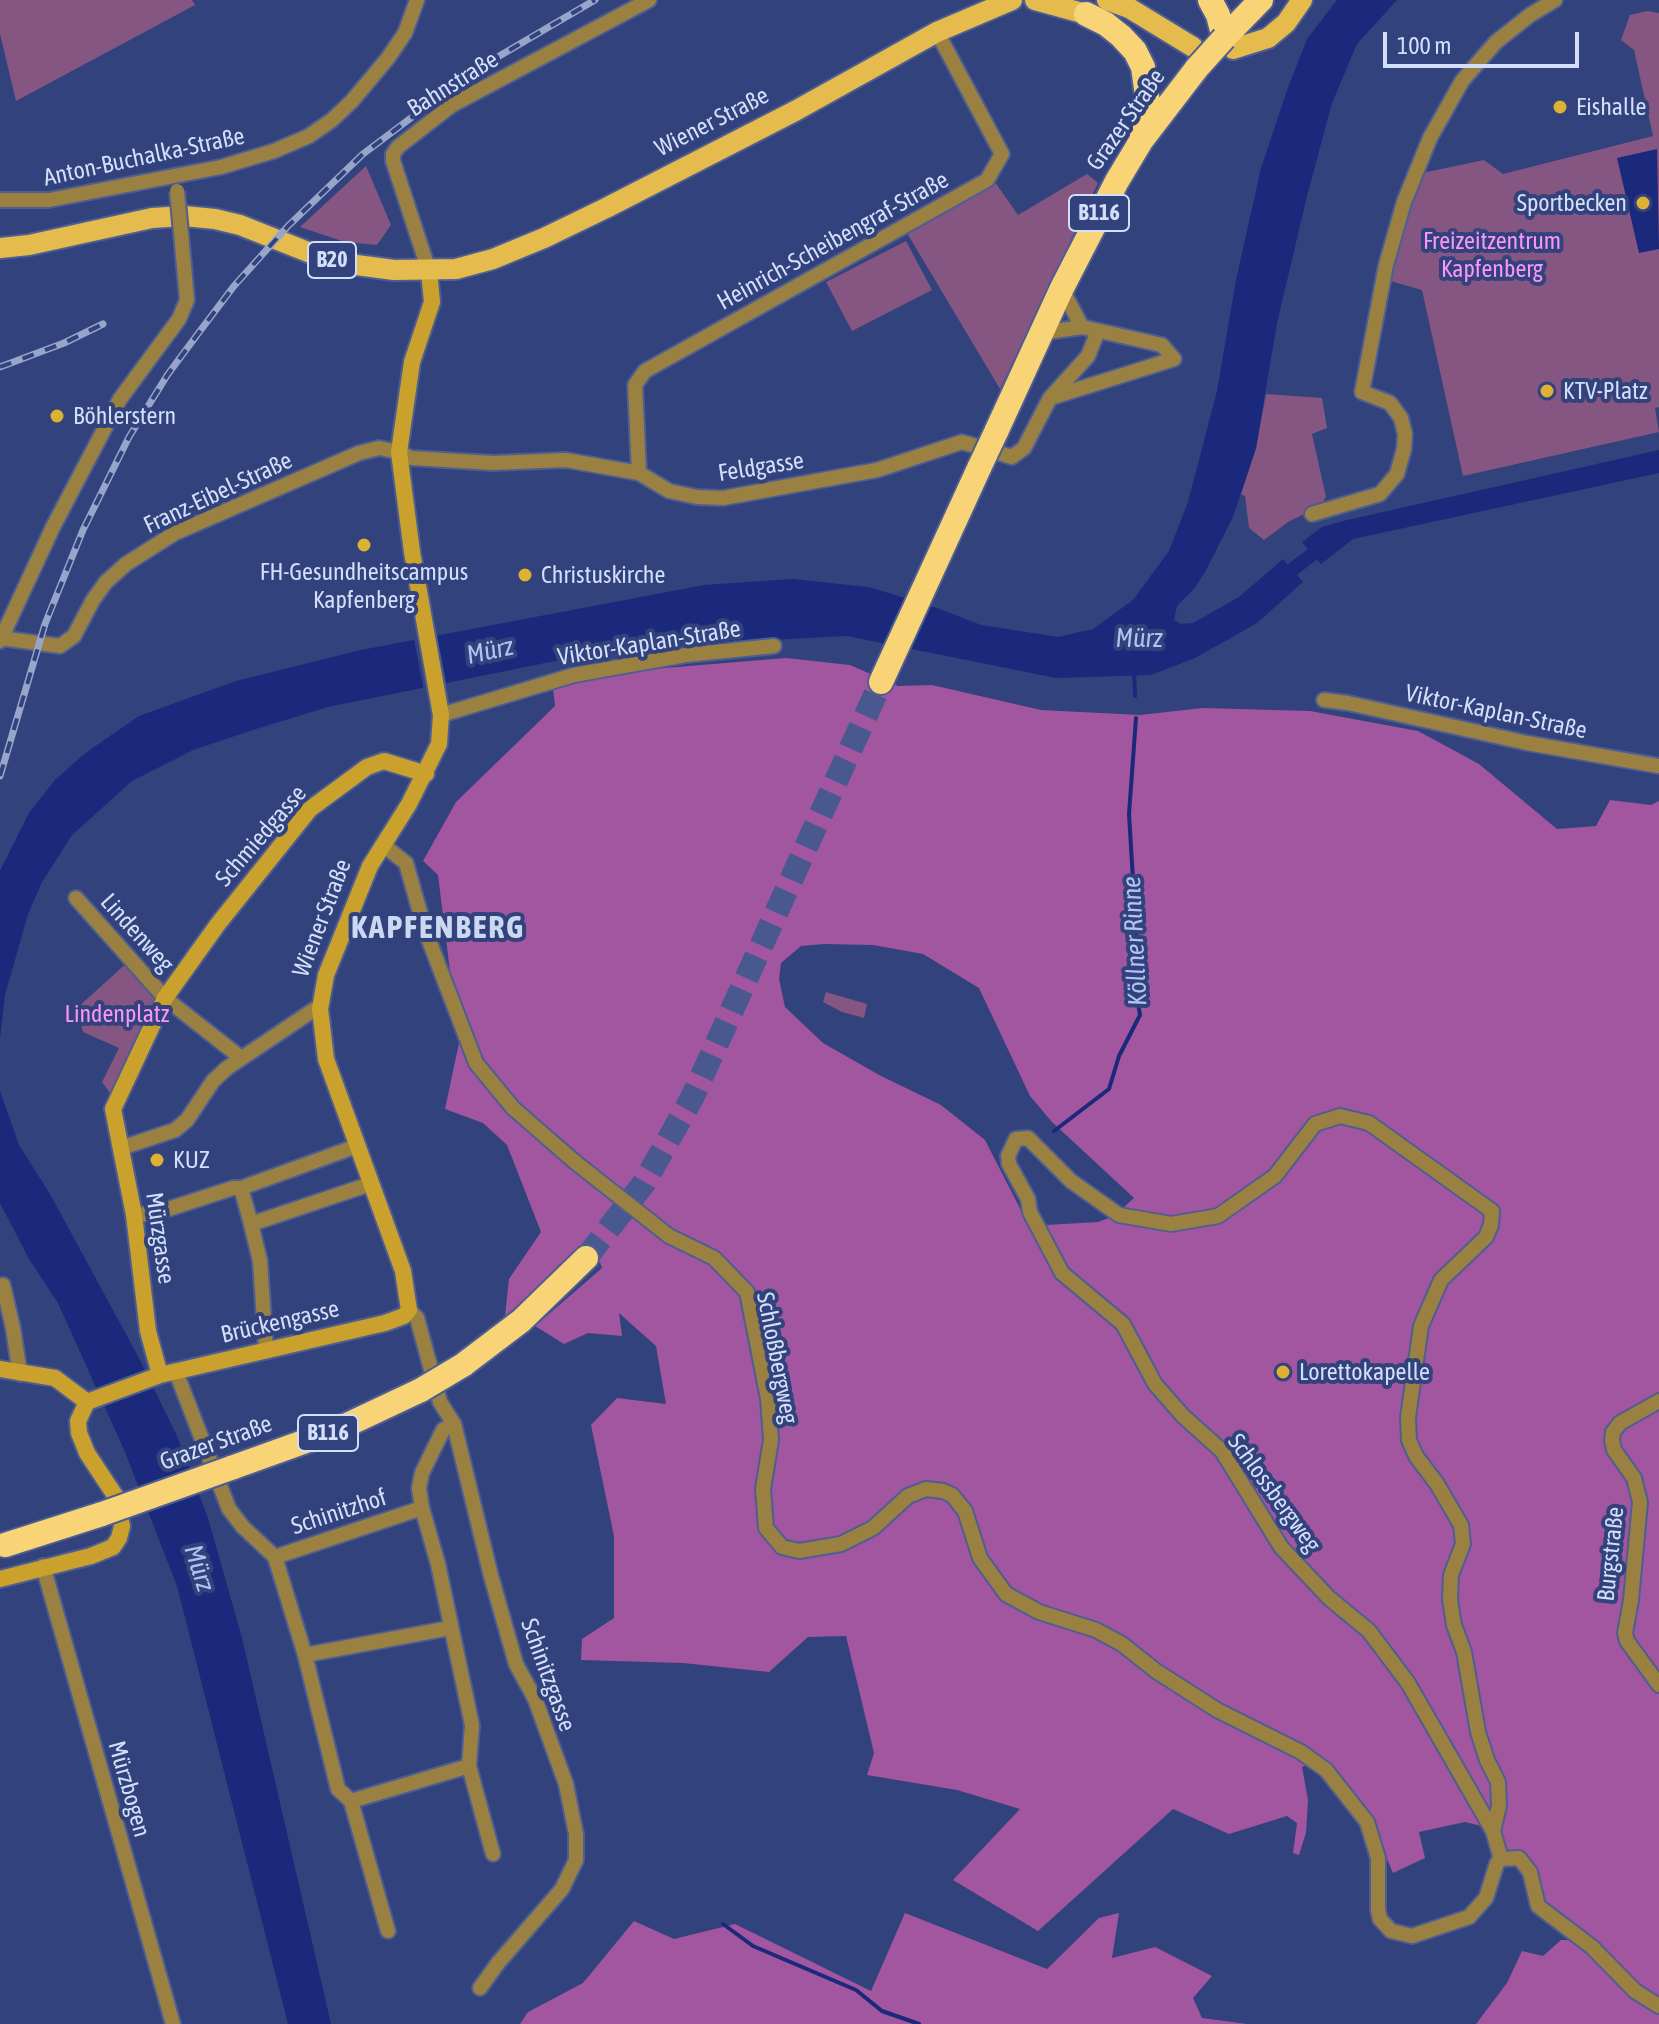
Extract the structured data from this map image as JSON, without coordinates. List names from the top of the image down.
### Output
{
  "streets": {
    "highway": ["Grazer Straße", "B116"],
    "main road": ["Wiener Straße", "B20"],
    "street": [
      "Bahnstraße",
      "Anton-Buchalka-Straße",
      "Heinrich-Scheibengraf-Straße",
      "Feldgasse",
      "Franz-Eibel-Straße",
      "Viktor-Kaplan-Straße",
      "Schmiedgasse",
      "Lindenweg",
      "Mürzgasse",
      "Brückengasse",
      "Schloßbergweg",
      "Schlossbergweg",
      "Schinitzhof",
      "Burgstraße",
      "Schinitzgasse",
      "Mürzbogen"
    ]
  },
  "crossings": [
    ["Bahnstraße", "Wiener Straße"],
    ["Bahnstraße", "B20"],
    ["Wiener Straße", "Heinrich-Scheibengraf-Straße"],
    ["Wiener Straße", "B20"],
    ["Wiener Straße", "Feldgasse"],
    ["Wiener Straße", "Franz-Eibel-Straße"],
    ["Wiener Straße", "Viktor-Kaplan-Straße"],
    ["Wiener Straße", "Schmiedgasse"],
    ["Wiener Straße", "Brückengasse"],
    ["Wiener Straße", "Schloßbergweg"],
    ["Wiener Straße", "Schinitzgasse"],
    ["Heinrich-Scheibengraf-Straße", "Feldgasse"],
    ["Feldgasse", "Franz-Eibel-Straße"],
    ["Schmiedgasse", "Lindenweg"],
    ["Schmiedgasse", "Mürzgasse"],
    ["Lindenweg", "Mürzgasse"],
    ["Mürzgasse", "Brückengasse"],
    ["Mürzgasse", "Schinitzhof"],
    ["Brückengasse", "Schinitzgasse"],
    ["Schloßbergweg", "Schlossbergweg"],
    ["Schinitzhof", "Schinitzgasse"]
  ],
  "districts": ["KAPFENBERG"],
  "water": ["Mürz", "Köllner Rinne"],
  "parks": ["Freizeitzentrum Kapfenberg", "Lindenplatz"],
  "places": [
    "Eishalle",
    "Sportbecken",
    "KTV-Platz",
    "Böhlerstern",
    "FH-Gesundheitscampus Kapfenberg",
    "Christuskirche",
    "KUZ",
    "Lorettokapelle"
  ],
  "scale_bar": "100 m"
}
